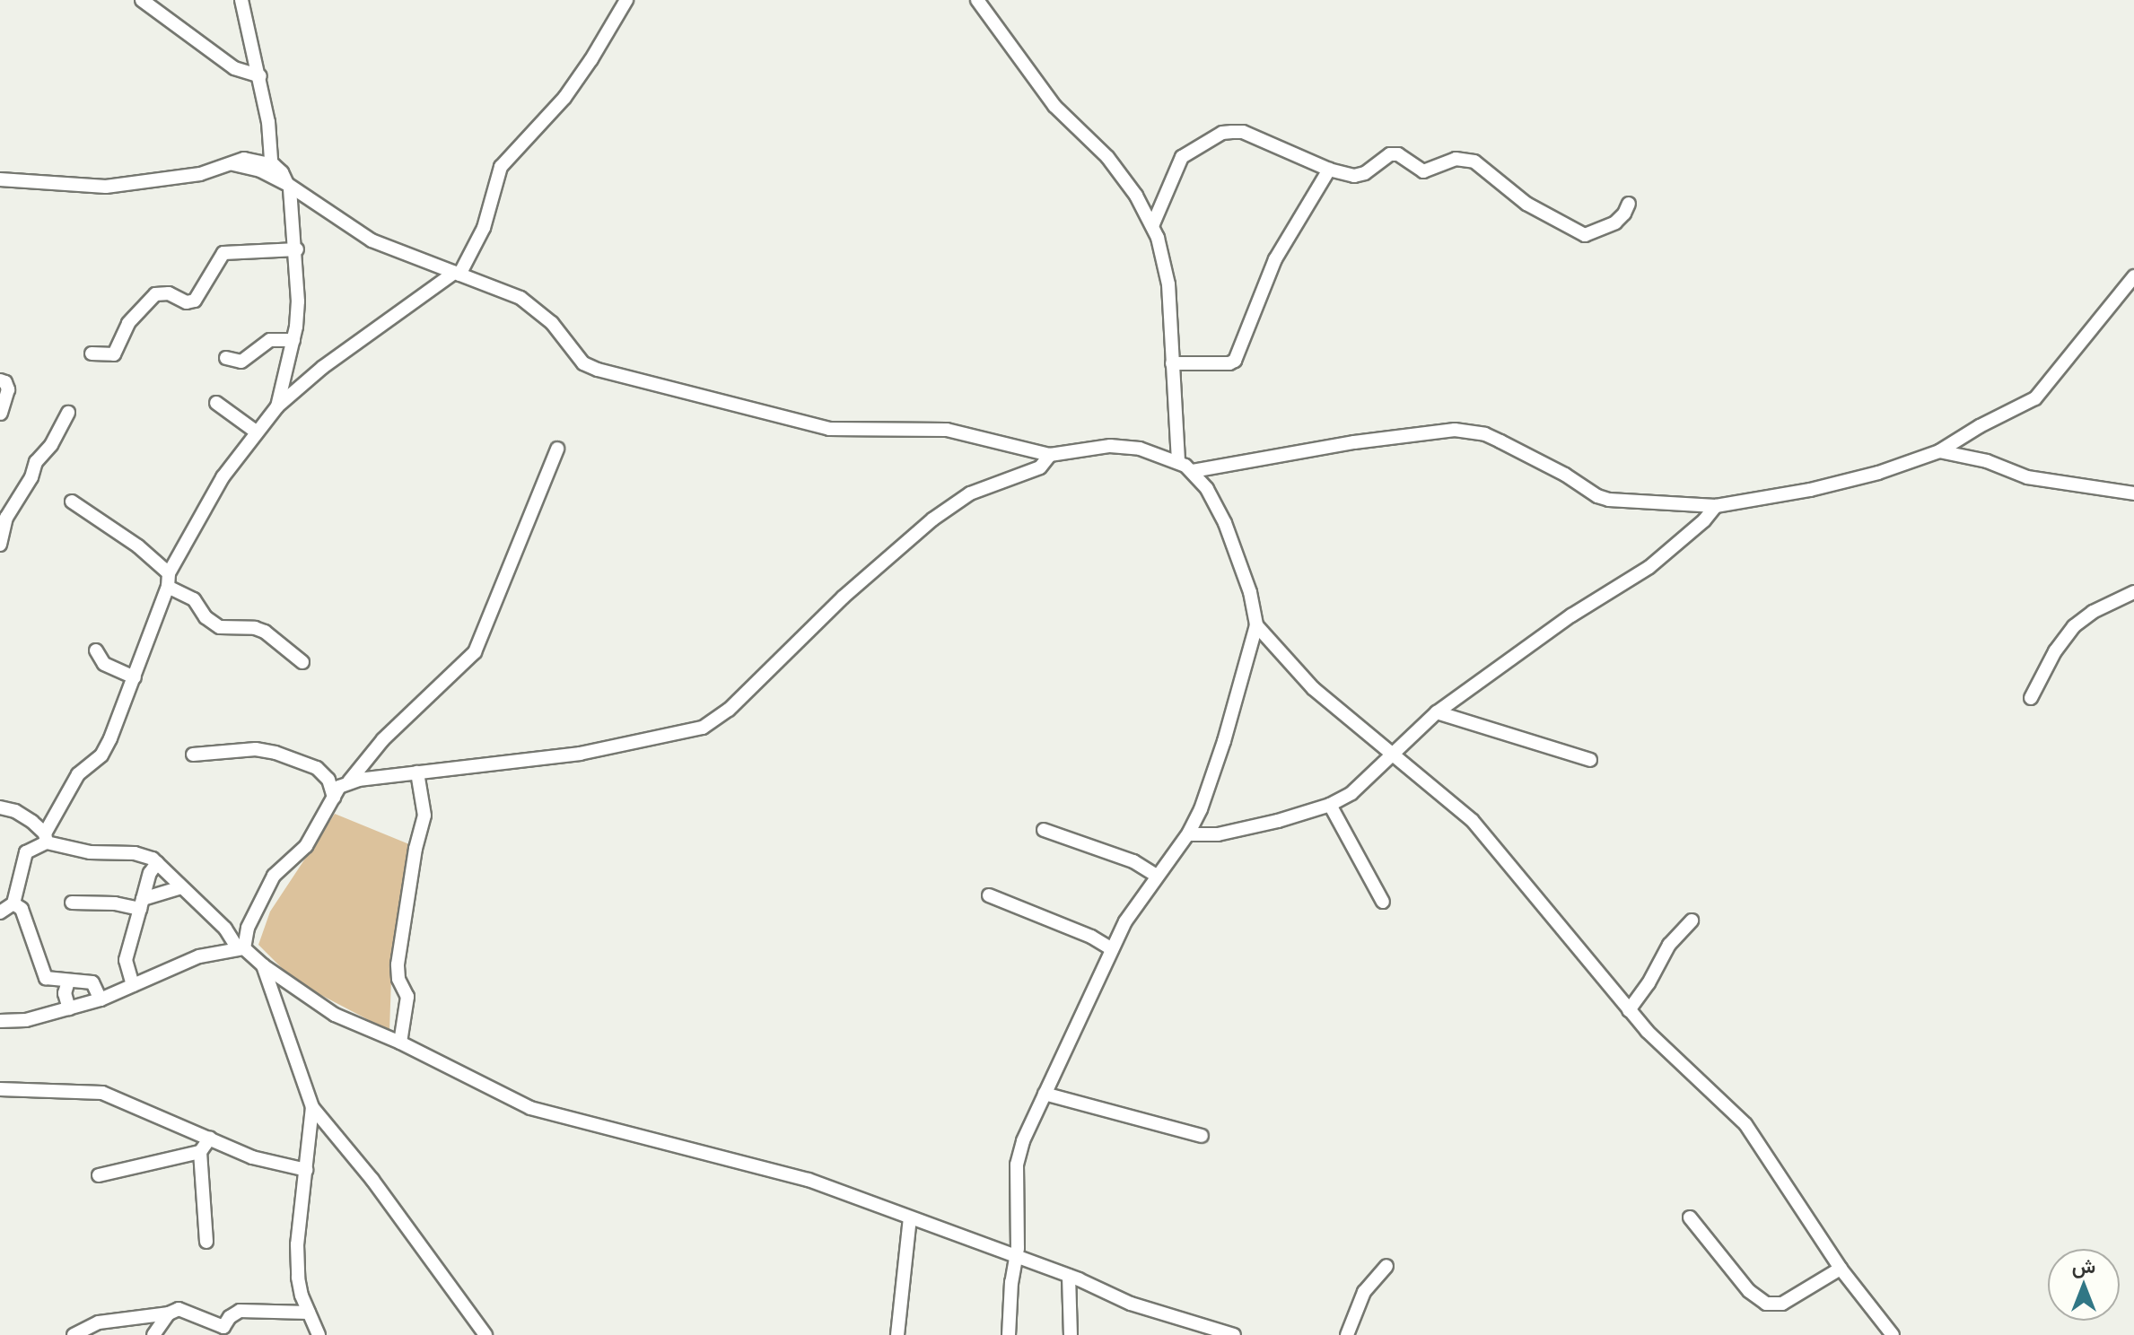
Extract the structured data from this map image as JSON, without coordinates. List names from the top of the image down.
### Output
{
  "north": "top"
}
